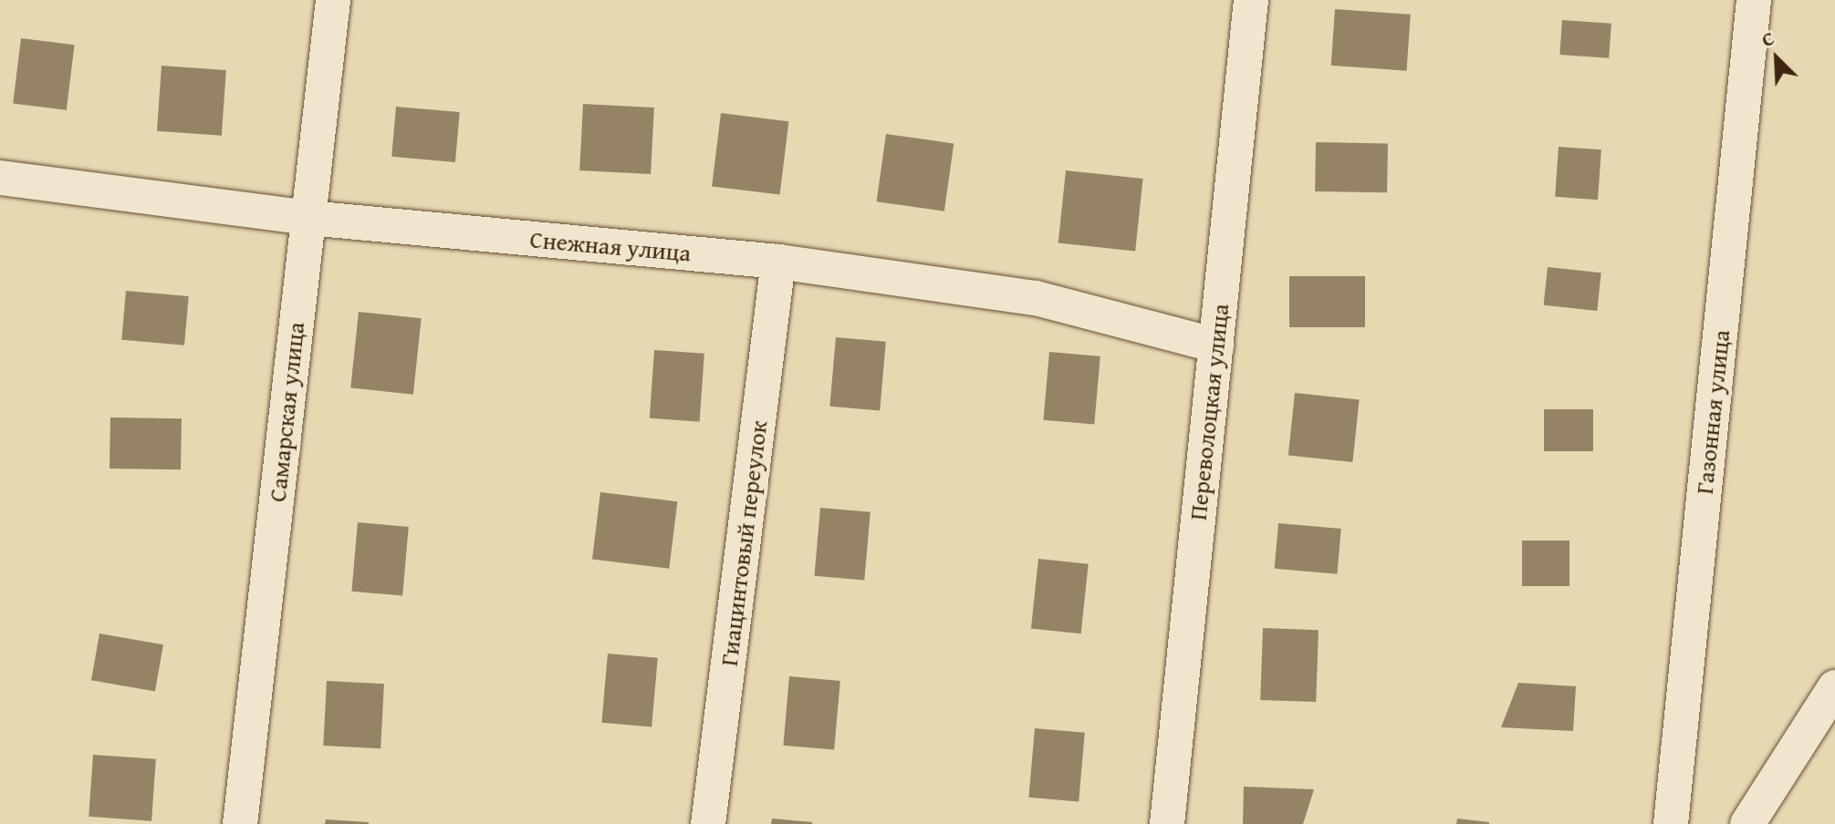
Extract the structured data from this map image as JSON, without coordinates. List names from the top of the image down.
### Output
{
  "streets": {
    "street": [
      "Снежная улица",
      "Самарская улица",
      "Переволоцкая улица",
      "Газонная улица",
      "Гиацинтовый переулок"
    ]
  },
  "crossings": [
    ["Снежная улица", "Самарская улица"],
    ["Снежная улица", "Переволоцкая улица"],
    ["Снежная улица", "Гиацинтовый переулок"]
  ],
  "north": "top left"
}
